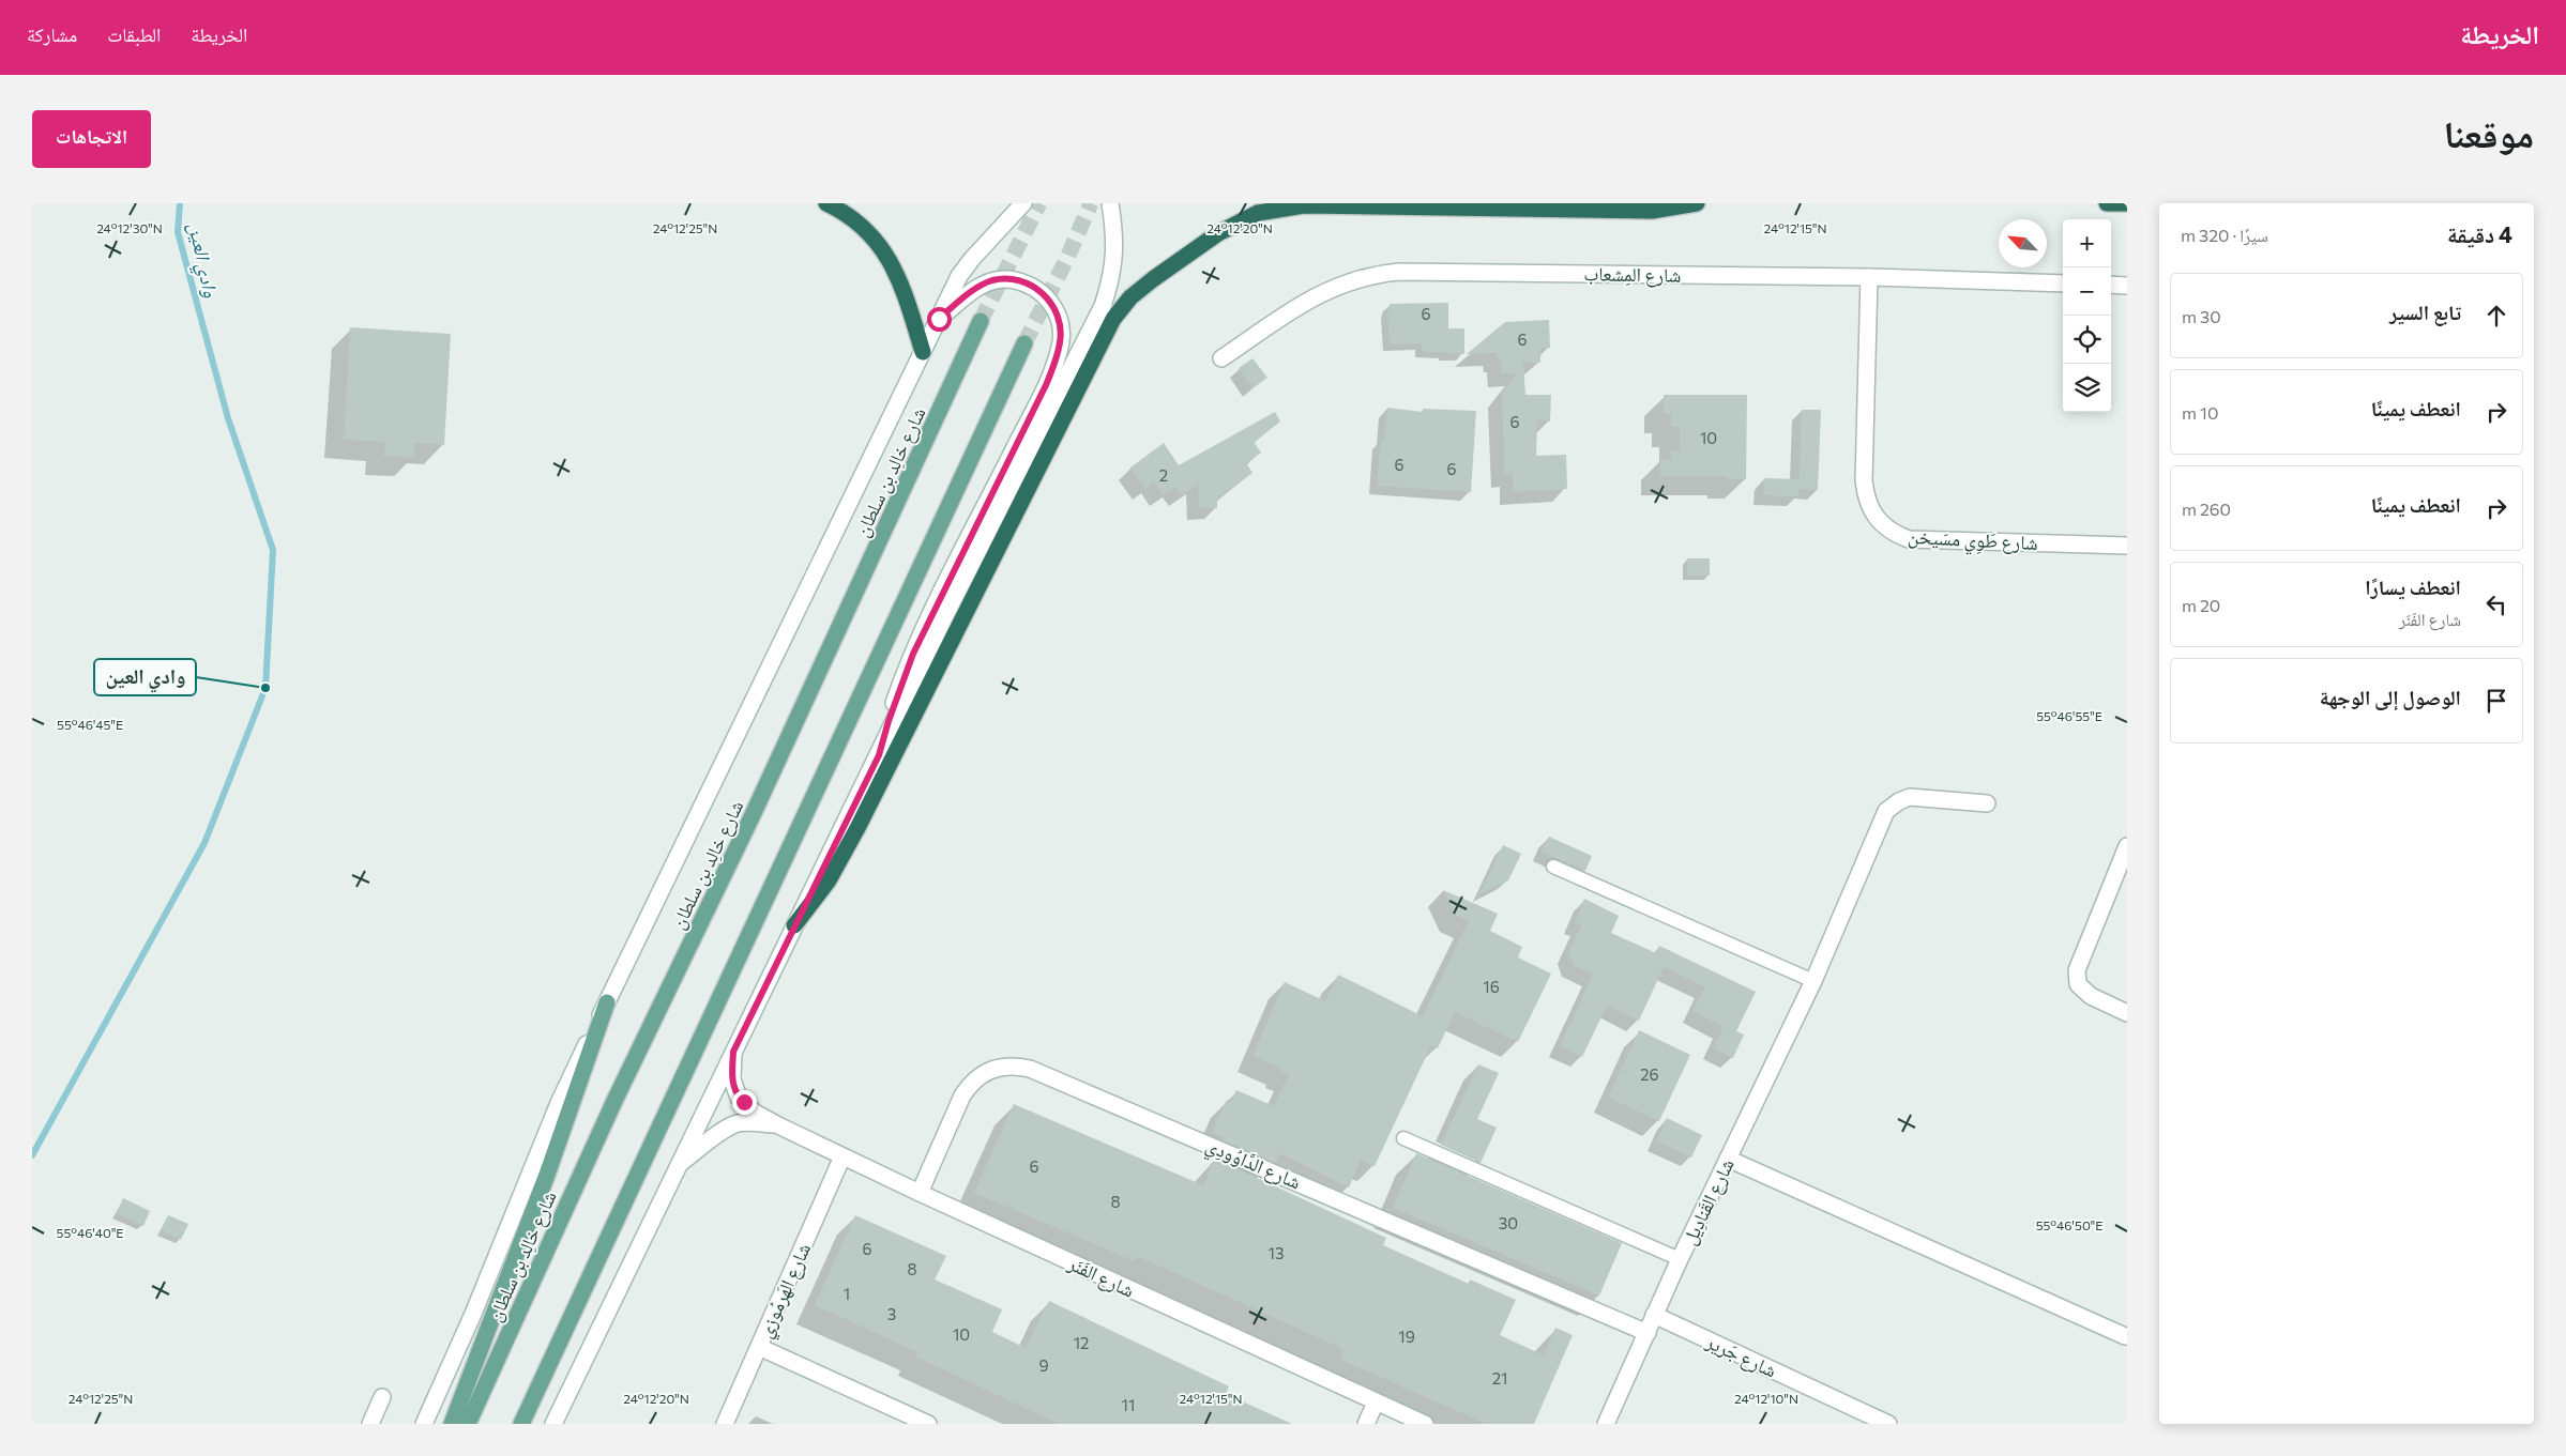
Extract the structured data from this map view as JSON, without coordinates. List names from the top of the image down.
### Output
{
  "streets": {
    "main road": ["شارع خالِد بن سلطان"],
    "street": [
      "شارع المِشعاب",
      "شارع طَوِي مسَيخن",
      "شارع الدَّاوُودِي",
      "شارع القَنادِيل",
      "شارع الفَنَر",
      "شارع الهَرمُوزي",
      "شارع جَرير"
    ]
  },
  "crossings": [
    ["شارع المِشعاب", "شارع طَوِي مسَيخن"],
    ["شارع الدَّاوُودِي", "شارع القَنادِيل"],
    ["شارع الدَّاوُودِي", "شارع الفَنَر"],
    ["شارع القَنادِيل", "شارع جَرير"],
    ["شارع الفَنَر", "شارع الهَرمُوزي"]
  ],
  "water": ["وادي العين"],
  "places": ["وادي العين"],
  "house_numbers": [
    "6",
    "6",
    "6",
    "10",
    "6",
    "6",
    "2",
    "16",
    "26",
    "6",
    "8",
    "30",
    "6",
    "13",
    "8",
    "1",
    "3",
    "10",
    "19",
    "12",
    "9",
    "21",
    "11"
  ],
  "north": "top left",
  "page": {
    "header": "الخريطة",
    "nav": ["الخريطة", "الطبقات", "مشاركة"],
    "title": "موقعنا",
    "buttons": "الاتجاهات",
    "heading": ["4 دقيقة", "سيرًا · 320 m"],
    "map_buttons": ["+", "−"],
    "list": [
      ["تابع السير", "30 m"],
      ["انعطف يمينًا", "10 m"],
      ["انعطف يمينًا", "260 m"],
      ["انعطف يسارًا", "شارع الفَنَر", "20 m"],
      "الوصول إلى الوجهة"
    ]
  },
  "coordinates": [
    "24°12'30\"N",
    "24°12'25\"N",
    "24°12'20\"N",
    "24°12'15\"N",
    "55°46'55\"E",
    "55°46'45\"E",
    "55°46'50\"E",
    "55°46'40\"E",
    "24°12'10\"N"
  ]
}
